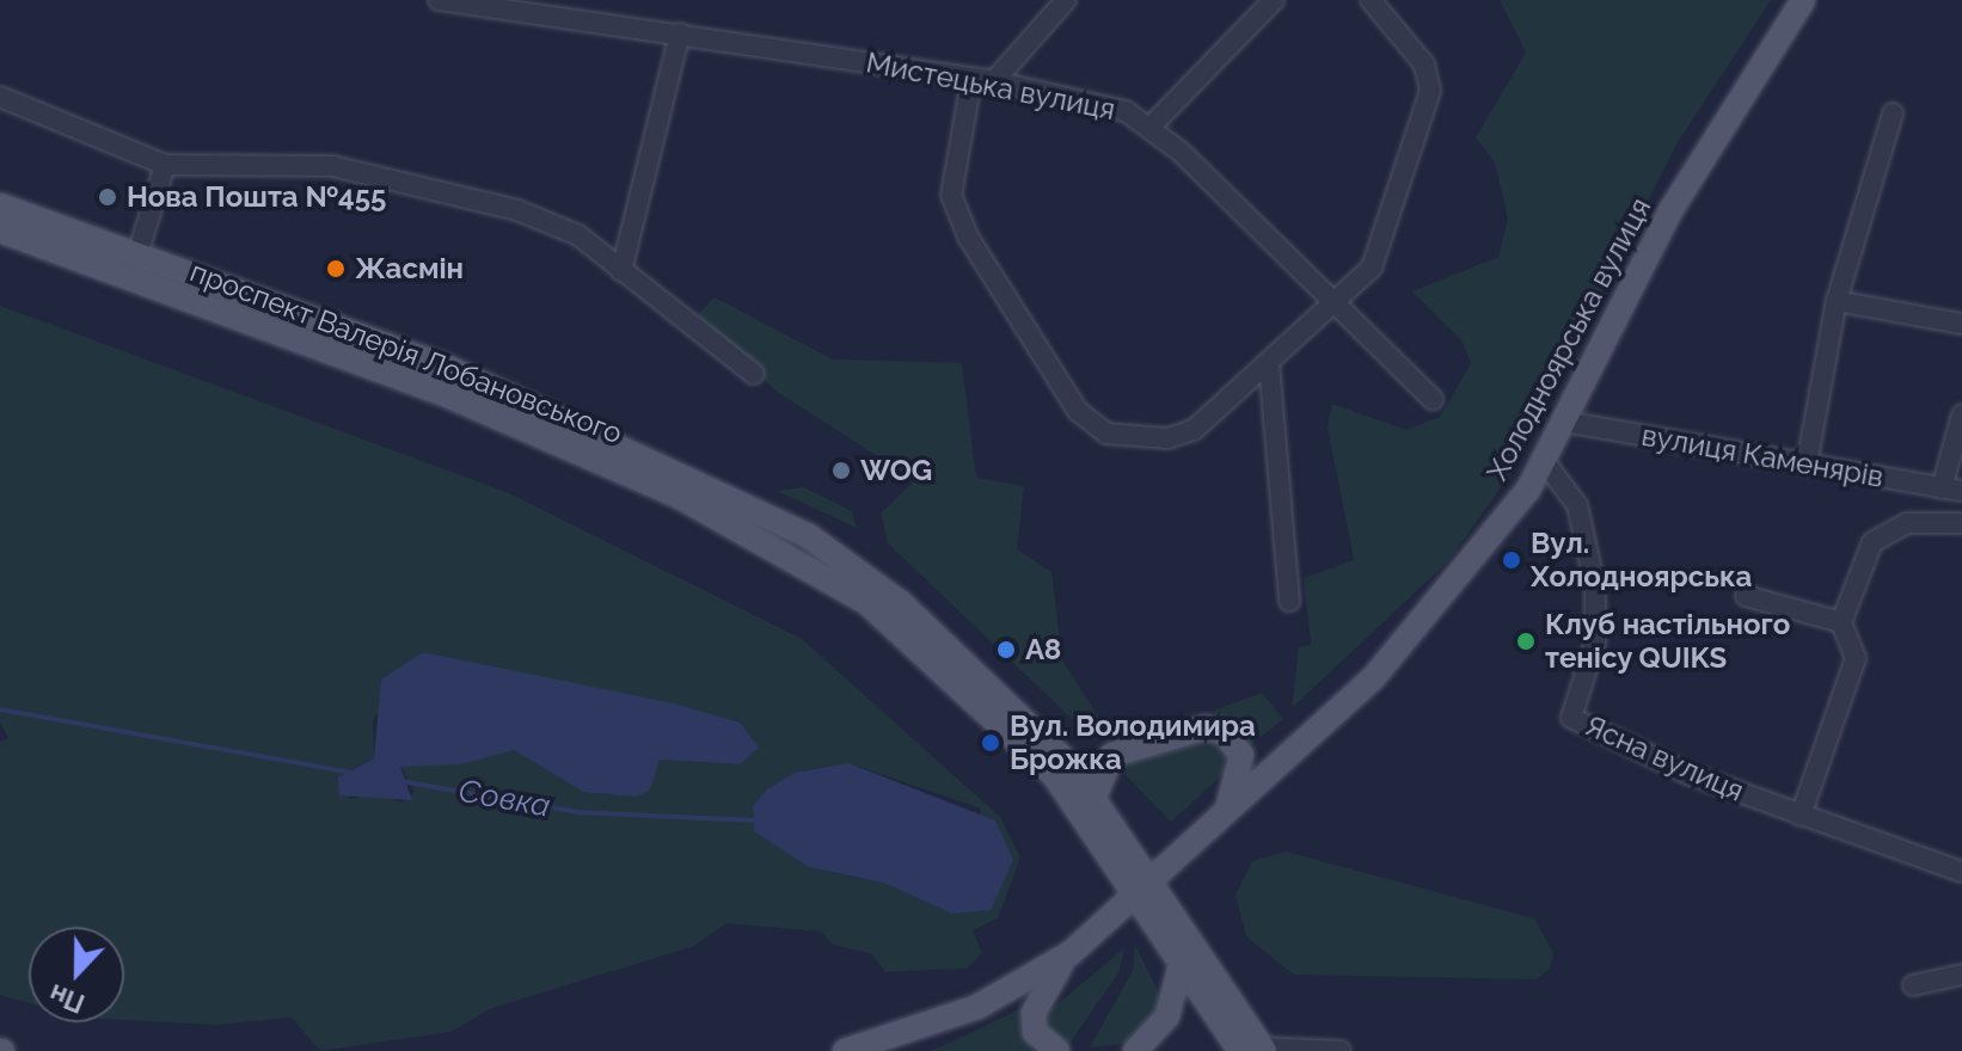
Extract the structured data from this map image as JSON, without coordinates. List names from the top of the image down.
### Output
{
  "streets": {
    "main road": ["Холодноярська вулиця", "проспект Валерія Лобановського"],
    "street": ["Мистецька вулиця", "вулиця Каменярів", "Ясна вулиця"]
  },
  "crossings": [
    ["Холодноярська вулиця", "проспект Валерія Лобановського"],
    ["Холодноярська вулиця", "вулиця Каменярів"],
    ["Холодноярська вулиця", "Ясна вулиця"]
  ],
  "water": ["Совка"],
  "places": [
    "Нова Пошта №455",
    "Жасмін",
    "WOG",
    "Вул. Холодноярська",
    "Клуб настільного тенісу QUIKS",
    "А8",
    "Вул. Володимира Брожка"
  ],
  "north": "bottom"
}
